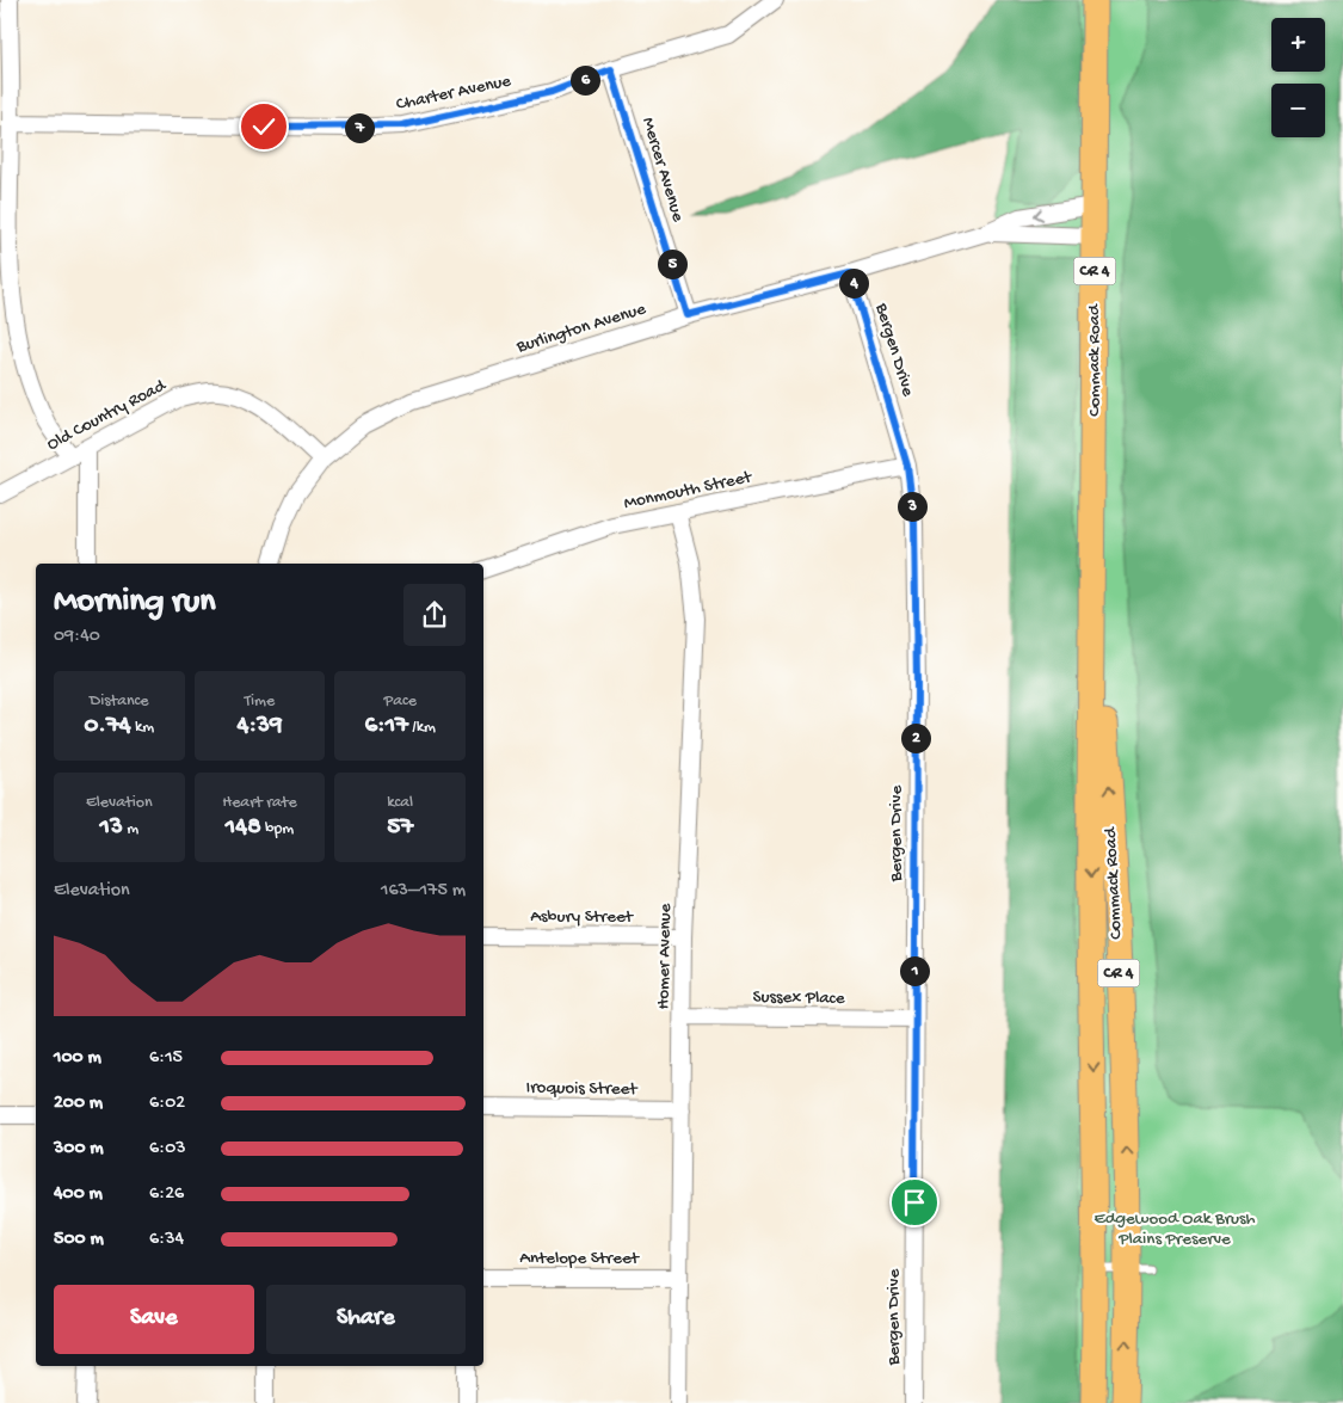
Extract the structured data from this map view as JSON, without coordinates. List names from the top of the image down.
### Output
{
  "streets": {
    "main road": ["CR 4", "Commack Road"],
    "street": [
      "Charter Avenue",
      "Mercer Avenue",
      "Burlington Avenue",
      "Bergen Drive",
      "Old Country Road",
      "Monmouth Street",
      "Asbury Street",
      "Homer Avenue",
      "Sussex Place",
      "Iroquois Street",
      "Antelope Street"
    ]
  },
  "crossings": [
    ["Charter Avenue", "Mercer Avenue"],
    ["Mercer Avenue", "Burlington Avenue"],
    ["Burlington Avenue", "Bergen Drive"],
    ["Burlington Avenue", "Commack Road"],
    ["Burlington Avenue", "Old Country Road"],
    ["Bergen Drive", "Monmouth Street"],
    ["Bergen Drive", "Sussex Place"],
    ["Monmouth Street", "Homer Avenue"],
    ["Asbury Street", "Homer Avenue"],
    ["Homer Avenue", "Sussex Place"],
    ["Homer Avenue", "Iroquois Street"],
    ["Homer Avenue", "Antelope Street"]
  ],
  "parks": ["Edgewood Oak Brush Plains Preserve"],
  "page": {
    "map_buttons": ["+", "−"],
    "pins": [
      "6",
      "7",
      "5",
      "4",
      "3",
      "2",
      "1"
    ],
    "heading": ["Morning run", "09:40"],
    "stats": [
      ["Distance", "0.74 km"],
      ["Time", "4:39"],
      ["Pace", "6:17 /km"],
      ["Elevation", "13 m"],
      ["Heart rate", "148 bpm"],
      ["kcal", "57"]
    ],
    "chart": ["Elevation", "163–175 m"],
    "list": [
      {
        "name": "100 m",
        "note": "6:15"
      },
      {
        "name": "200 m",
        "note": "6:02"
      },
      {
        "name": "300 m",
        "note": "6:03"
      },
      {
        "name": "400 m",
        "note": "6:26"
      },
      {
        "name": "500 m",
        "note": "6:34"
      }
    ],
    "buttons": ["Save", "Share"]
  }
}
